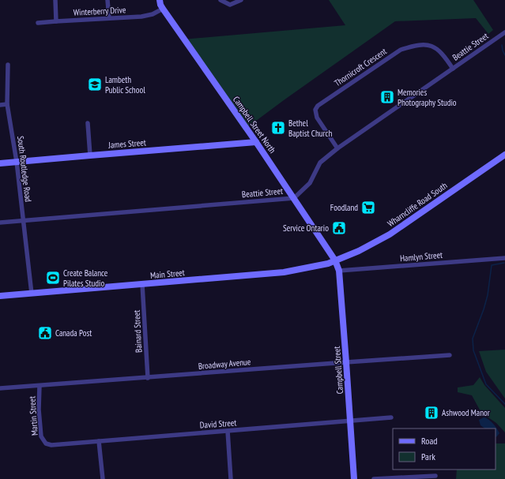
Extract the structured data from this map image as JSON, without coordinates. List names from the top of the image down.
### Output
{
  "streets": {
    "street": [
      "Winterberry Drive",
      "Beattie Street",
      "Thornicroft Crescent",
      "Campbell Street North",
      "James Street",
      "South Routledge Road",
      "Wharncliffe Road South",
      "Hamlyn Street",
      "Main Street",
      "Bainard Street",
      "Broadway Avenue",
      "Campbell Street",
      "Martin Street",
      "David Street"
    ]
  },
  "crossings": [
    ["Winterberry Drive", "Campbell Street North"],
    ["Beattie Street", "Thornicroft Crescent"],
    ["Beattie Street", "Campbell Street North"],
    ["Beattie Street", "South Routledge Road"],
    ["Campbell Street North", "James Street"],
    ["Campbell Street North", "Wharncliffe Road South"],
    ["Campbell Street North", "Main Street"],
    ["Campbell Street North", "Campbell Street"],
    ["James Street", "South Routledge Road"],
    ["South Routledge Road", "Main Street"],
    ["Wharncliffe Road South", "Main Street"],
    ["Wharncliffe Road South", "Campbell Street"],
    ["Hamlyn Street", "Campbell Street"],
    ["Main Street", "Bainard Street"],
    ["Main Street", "Campbell Street"],
    ["Bainard Street", "Broadway Avenue"],
    ["Broadway Avenue", "Campbell Street"],
    ["Broadway Avenue", "Martin Street"],
    ["Campbell Street", "David Street"],
    ["Martin Street", "David Street"]
  ],
  "places": {
    "school or university": ["Lambeth Public School"],
    "building": ["Memories Photography Studio", "Ashwood Manor"],
    "church": ["Bethel Baptist Church"],
    "supermarket": ["Foodland"],
    "public building": ["Service Ontario", "Canada Post"],
    "sports": ["Create Balance Pilates Studio"]
  },
  "legend": ["Road", "Park"]
}
